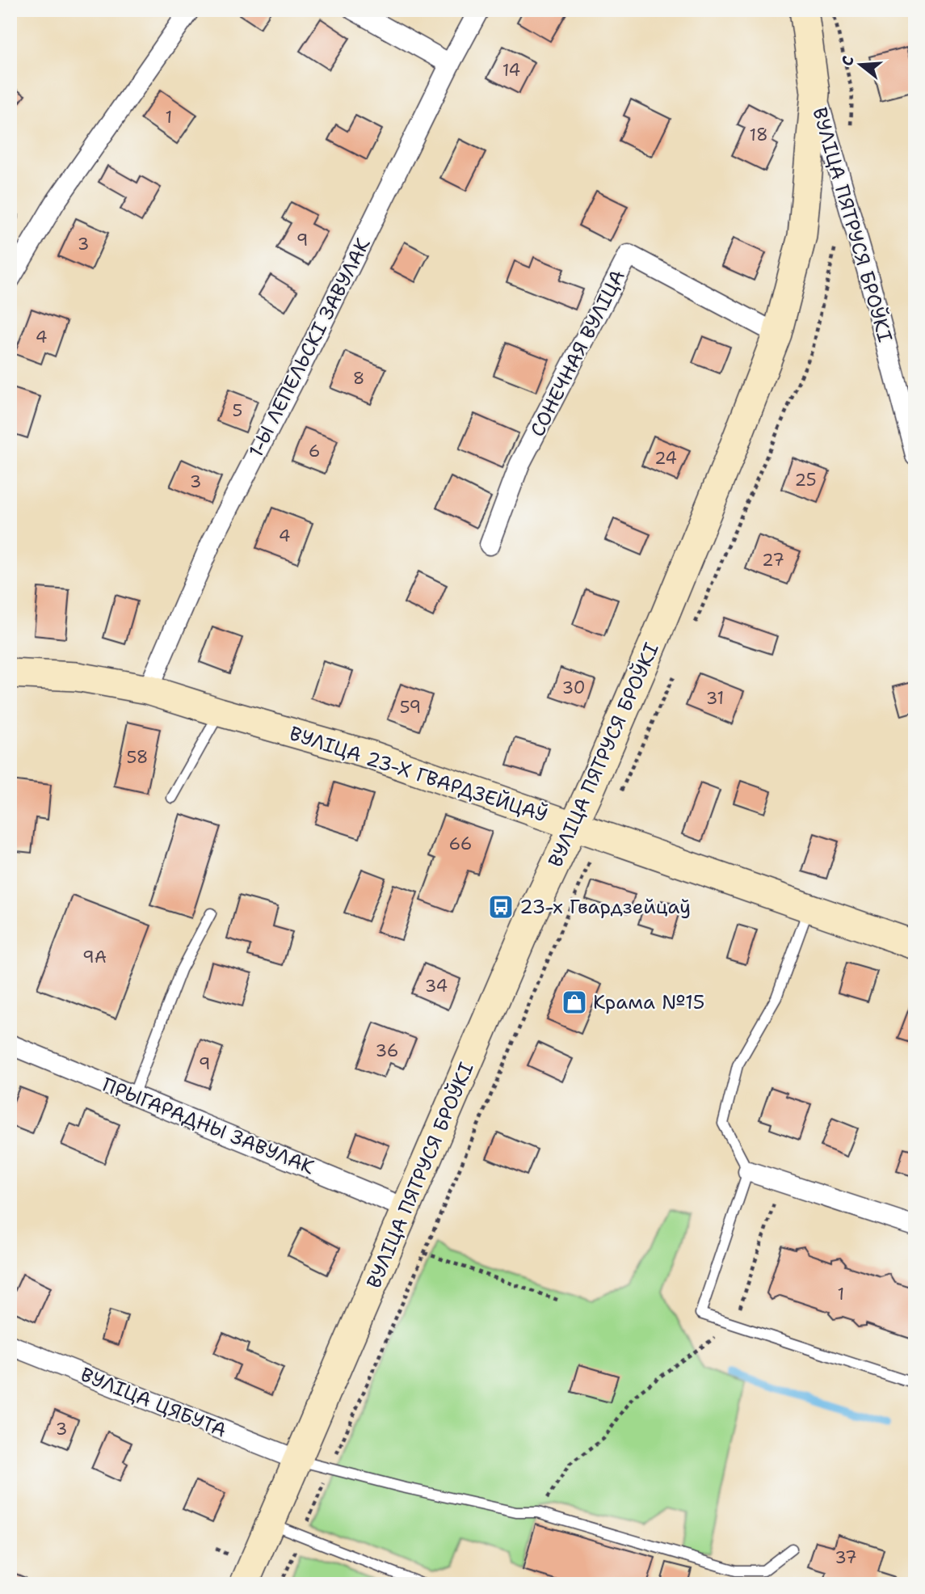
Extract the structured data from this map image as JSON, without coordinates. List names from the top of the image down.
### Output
{
  "streets": {
    "main road": ["ВУЛІЦА ПЯТРУСЯ БРОЎКІ", "ВУЛІЦА 23-Х ГВАРДЗЕЙЦАЎ"],
    "street": [
      "1-Ы ЛЕПЕЛЬСКІ ЗАВУЛАК",
      "СОНЕЧНАЯ ВУЛІЦА",
      "ПРЫГАРАДНЫ ЗАВУЛАК",
      "ВУЛІЦА ЦЯБУТА"
    ]
  },
  "crossings": [
    ["ВУЛІЦА ПЯТРУСЯ БРОЎКІ", "СОНЕЧНАЯ ВУЛІЦА"],
    ["ВУЛІЦА ПЯТРУСЯ БРОЎКІ", "ВУЛІЦА 23-Х ГВАРДЗЕЙЦАЎ"],
    ["ВУЛІЦА ПЯТРУСЯ БРОЎКІ", "ПРЫГАРАДНЫ ЗАВУЛАК"],
    ["ВУЛІЦА ПЯТРУСЯ БРОЎКІ", "ВУЛІЦА ЦЯБУТА"],
    ["1-Ы ЛЕПЕЛЬСКІ ЗАВУЛАК", "ВУЛІЦА 23-Х ГВАРДЗЕЙЦАЎ"]
  ],
  "places": {
    "bus stop": ["23-х Гвардзейцаў"],
    "shop": ["Крама №15"]
  },
  "house_numbers": [
    "14",
    "1",
    "18",
    "9",
    "3",
    "4",
    "8",
    "5",
    "6",
    "24",
    "25",
    "3",
    "4",
    "27",
    "30",
    "31",
    "59",
    "58",
    "66",
    "9А",
    "34",
    "36",
    "9",
    "1",
    "3",
    "37"
  ],
  "north": "left"
}
